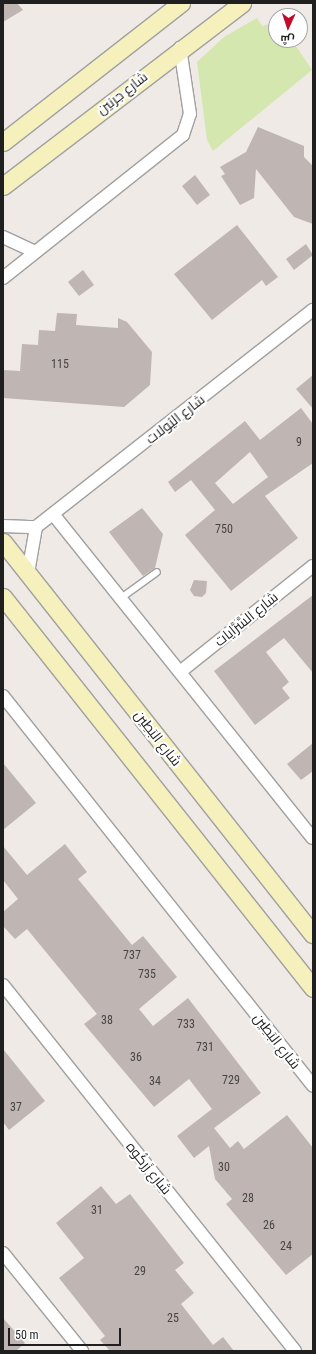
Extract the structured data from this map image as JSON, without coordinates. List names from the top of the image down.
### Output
{
  "streets": {
    "main road": ["شارع جرنين", "شارع البَطِين"],
    "street": ["شارع اليُولات", "شارع السَّرَّايات", "شارع زَركُوه"]
  },
  "house_numbers": [
    "115",
    "9",
    "750",
    "737",
    "735",
    "38",
    "733",
    "731",
    "36",
    "729",
    "34",
    "37",
    "30",
    "28",
    "31",
    "26",
    "24",
    "29",
    "25"
  ],
  "scale_bar": "50 m",
  "north": "bottom"
}
